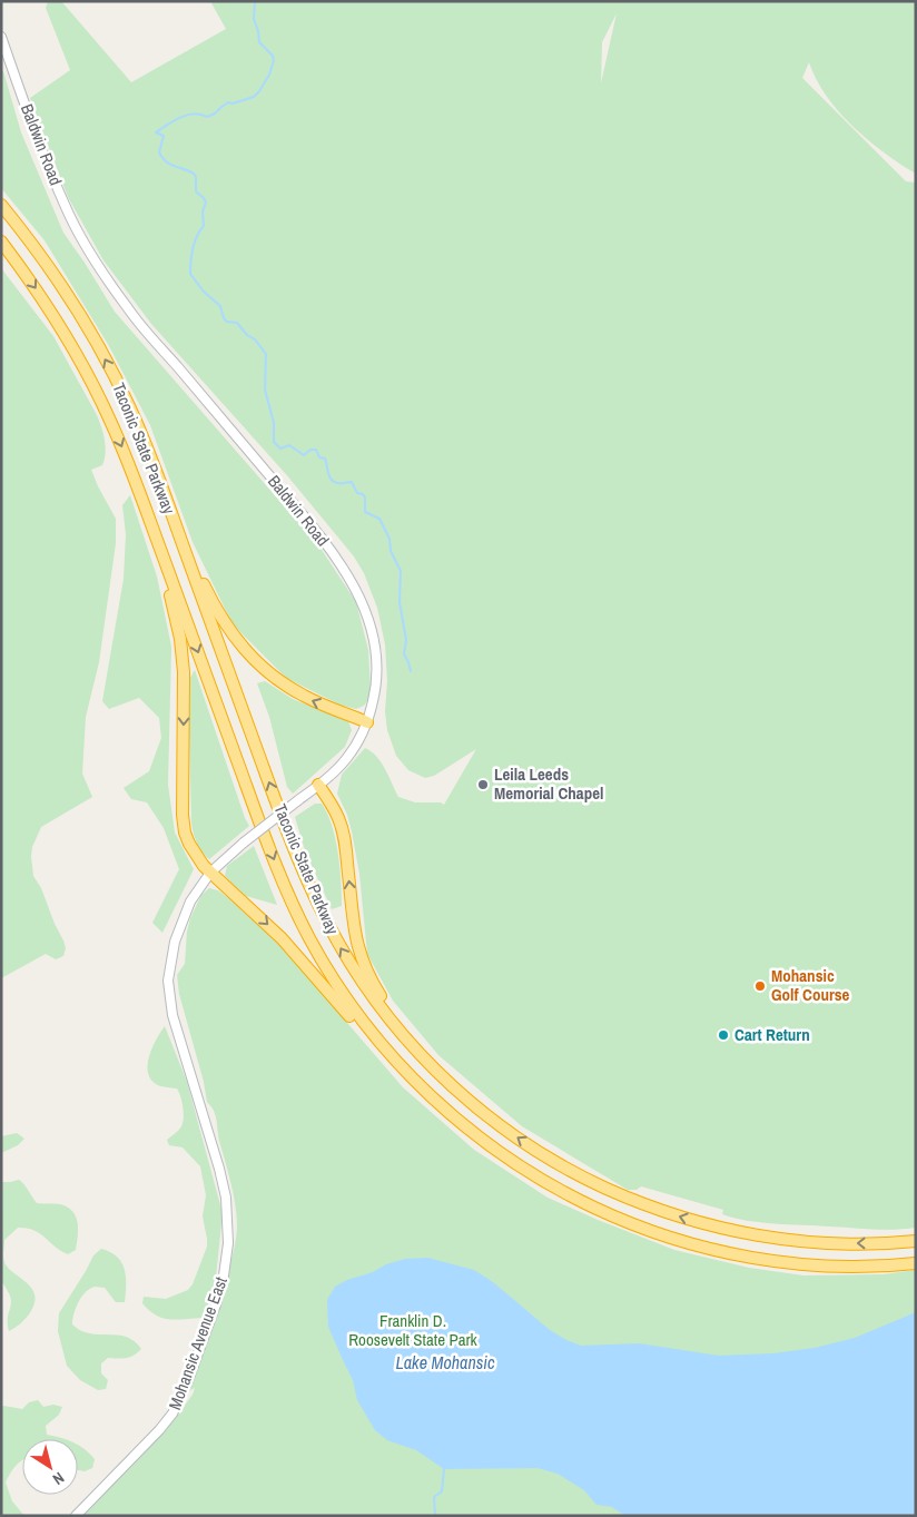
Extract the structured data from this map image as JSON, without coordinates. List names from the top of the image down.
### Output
{
  "streets": {
    "highway": ["Taconic State Parkway"],
    "street": ["Baldwin Road", "Mohansic Avenue East"]
  },
  "crossings": [
    ["Baldwin Road", "Mohansic Avenue East"]
  ],
  "water": ["Lake Mohansic"],
  "parks": ["Franklin D. Roosevelt State Park"],
  "places": ["Leila Leeds Memorial Chapel", "Mohansic Golf Course", "Cart Return"],
  "north": "bottom right"
}
